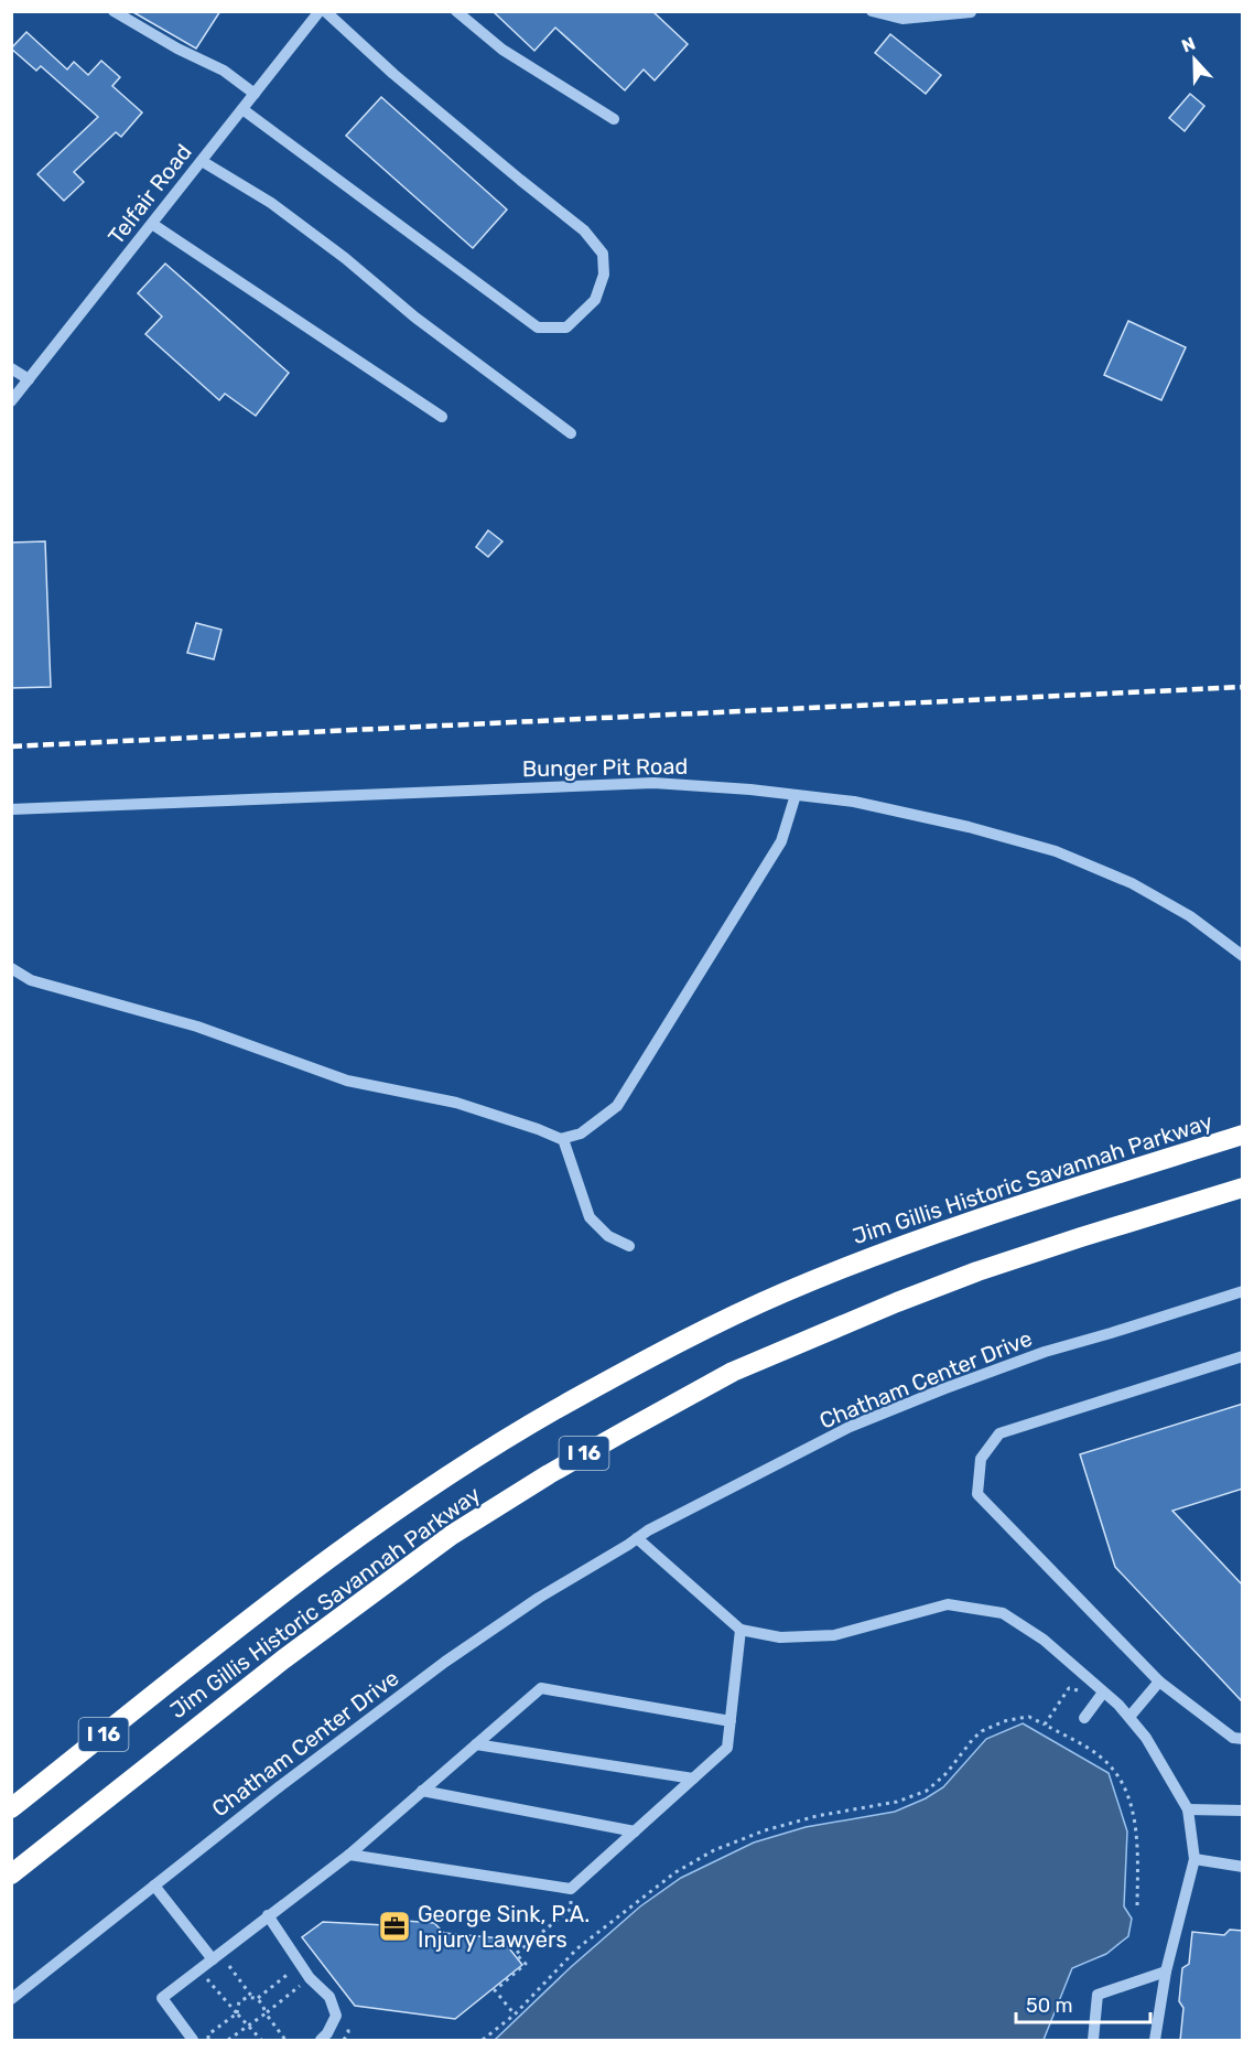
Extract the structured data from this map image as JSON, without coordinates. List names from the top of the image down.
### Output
{
  "streets": {
    "highway": ["Jim Gillis Historic Savannah Parkway", "I 16"],
    "street": ["Telfair Road", "Bunger Pit Road", "Chatham Center Drive"]
  },
  "places": {
    "office": ["George Sink, P.A. Injury Lawyers"]
  },
  "scale_bar": "50 m",
  "north": "top"
}
